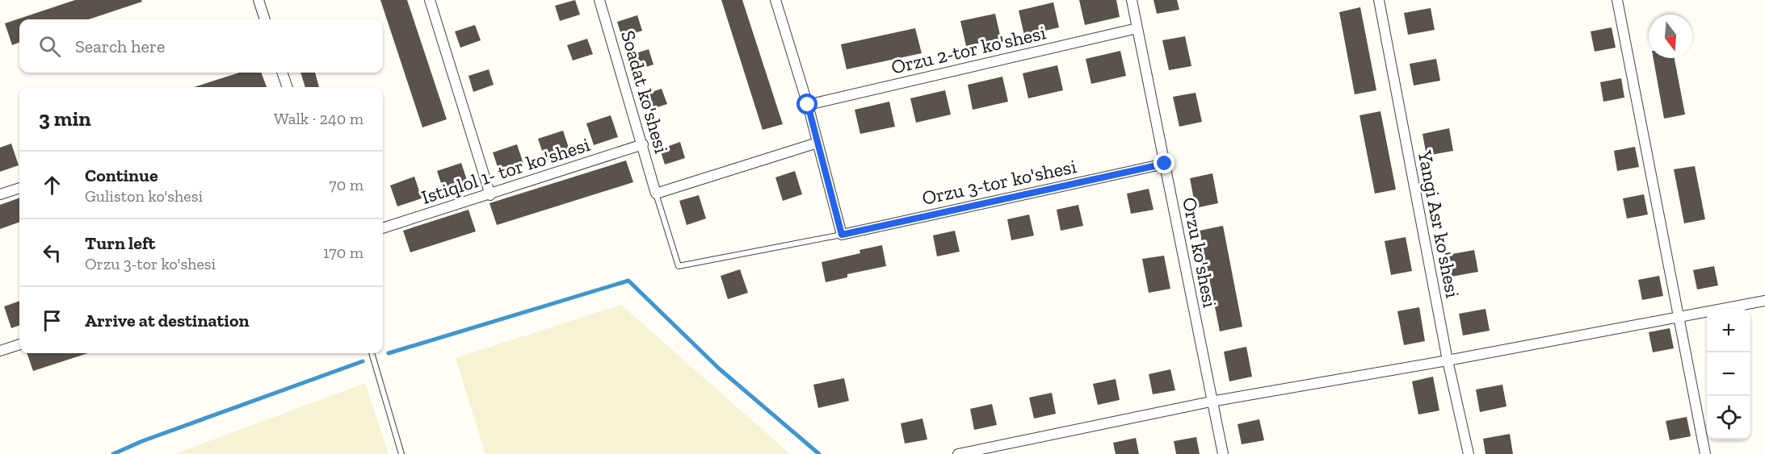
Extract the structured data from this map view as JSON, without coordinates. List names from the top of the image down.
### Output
{
  "streets": {
    "street": [
      "Orzu 2-tor ko'shesi",
      "Soadat ko'shesi",
      "Istiqlol 1- tor ko'shesi",
      "Orzu 3-tor ko'shesi",
      "Yangi Asr ko'shesi",
      "Orzu ko'shesi"
    ]
  },
  "crossings": [
    ["Orzu 2-tor ko'shesi", "Orzu ko'shesi"],
    ["Soadat ko'shesi", "Istiqlol 1- tor ko'shesi"],
    ["Orzu 3-tor ko'shesi", "Orzu ko'shesi"]
  ],
  "north": "bottom",
  "page": {
    "search": "Search here",
    "heading": ["3 min", "Walk · 240 m"],
    "list": [
      ["Continue", "Guliston ko'shesi", "70 m"],
      ["Turn left", "Orzu 3-tor ko'shesi", "170 m"],
      "Arrive at destination"
    ],
    "map_buttons": ["+", "−"]
  }
}
